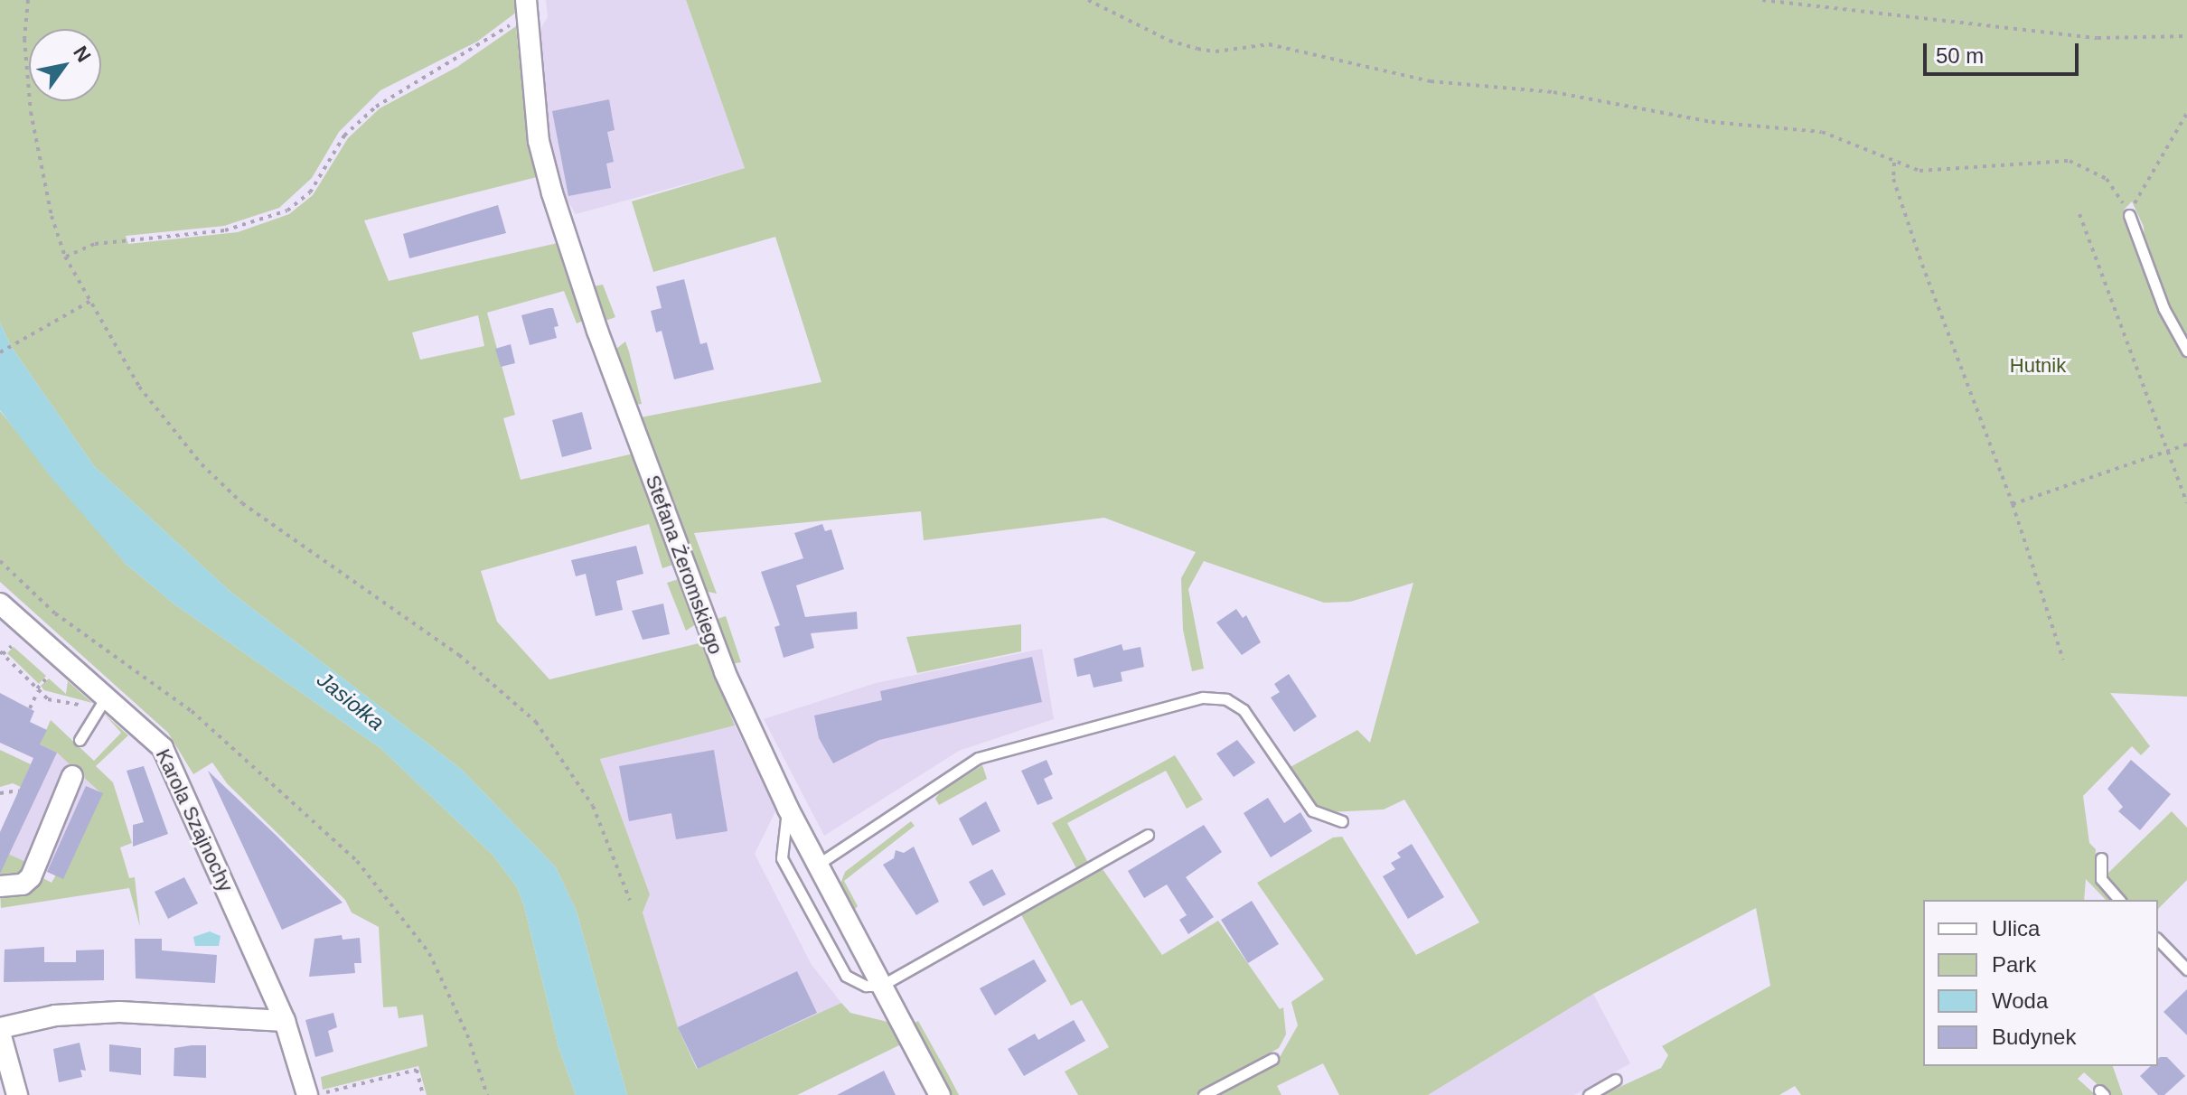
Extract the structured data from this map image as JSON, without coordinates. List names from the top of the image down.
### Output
{
  "streets": {
    "street": ["Stefana Żeromskiego", "Karola Szajnochy"]
  },
  "water": ["Jasiołka"],
  "parks": ["Hutnik"],
  "legend": [
    "Ulica",
    "Park",
    "Woda",
    "Budynek"
  ],
  "scale_bar": "50 m",
  "north": "top right"
}
